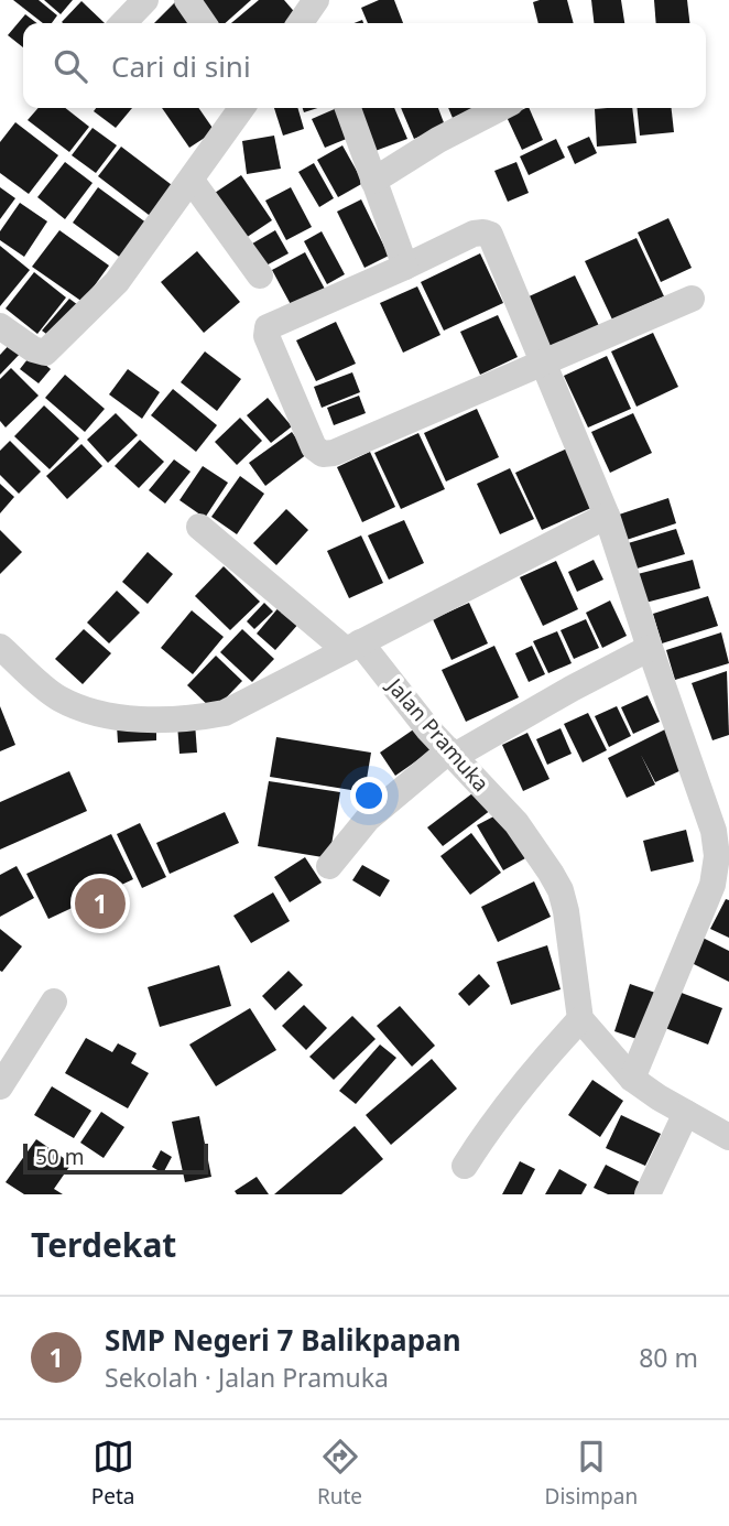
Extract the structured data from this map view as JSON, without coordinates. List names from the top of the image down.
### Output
{
  "streets": {
    "street": ["Jalan Pramuka"]
  },
  "scale_bar": "50 m",
  "page": {
    "search": "Cari di sini",
    "pins": "1",
    "scale": "50 m",
    "heading": "Terdekat",
    "list": [
      {
        "mark": "1",
        "name": "SMP Negeri 7 Balikpapan",
        "note": "Sekolah · Jalan Pramuka",
        "value": "80 m"
      }
    ],
    "nav": ["Peta", "Rute", "Disimpan"]
  }
}
